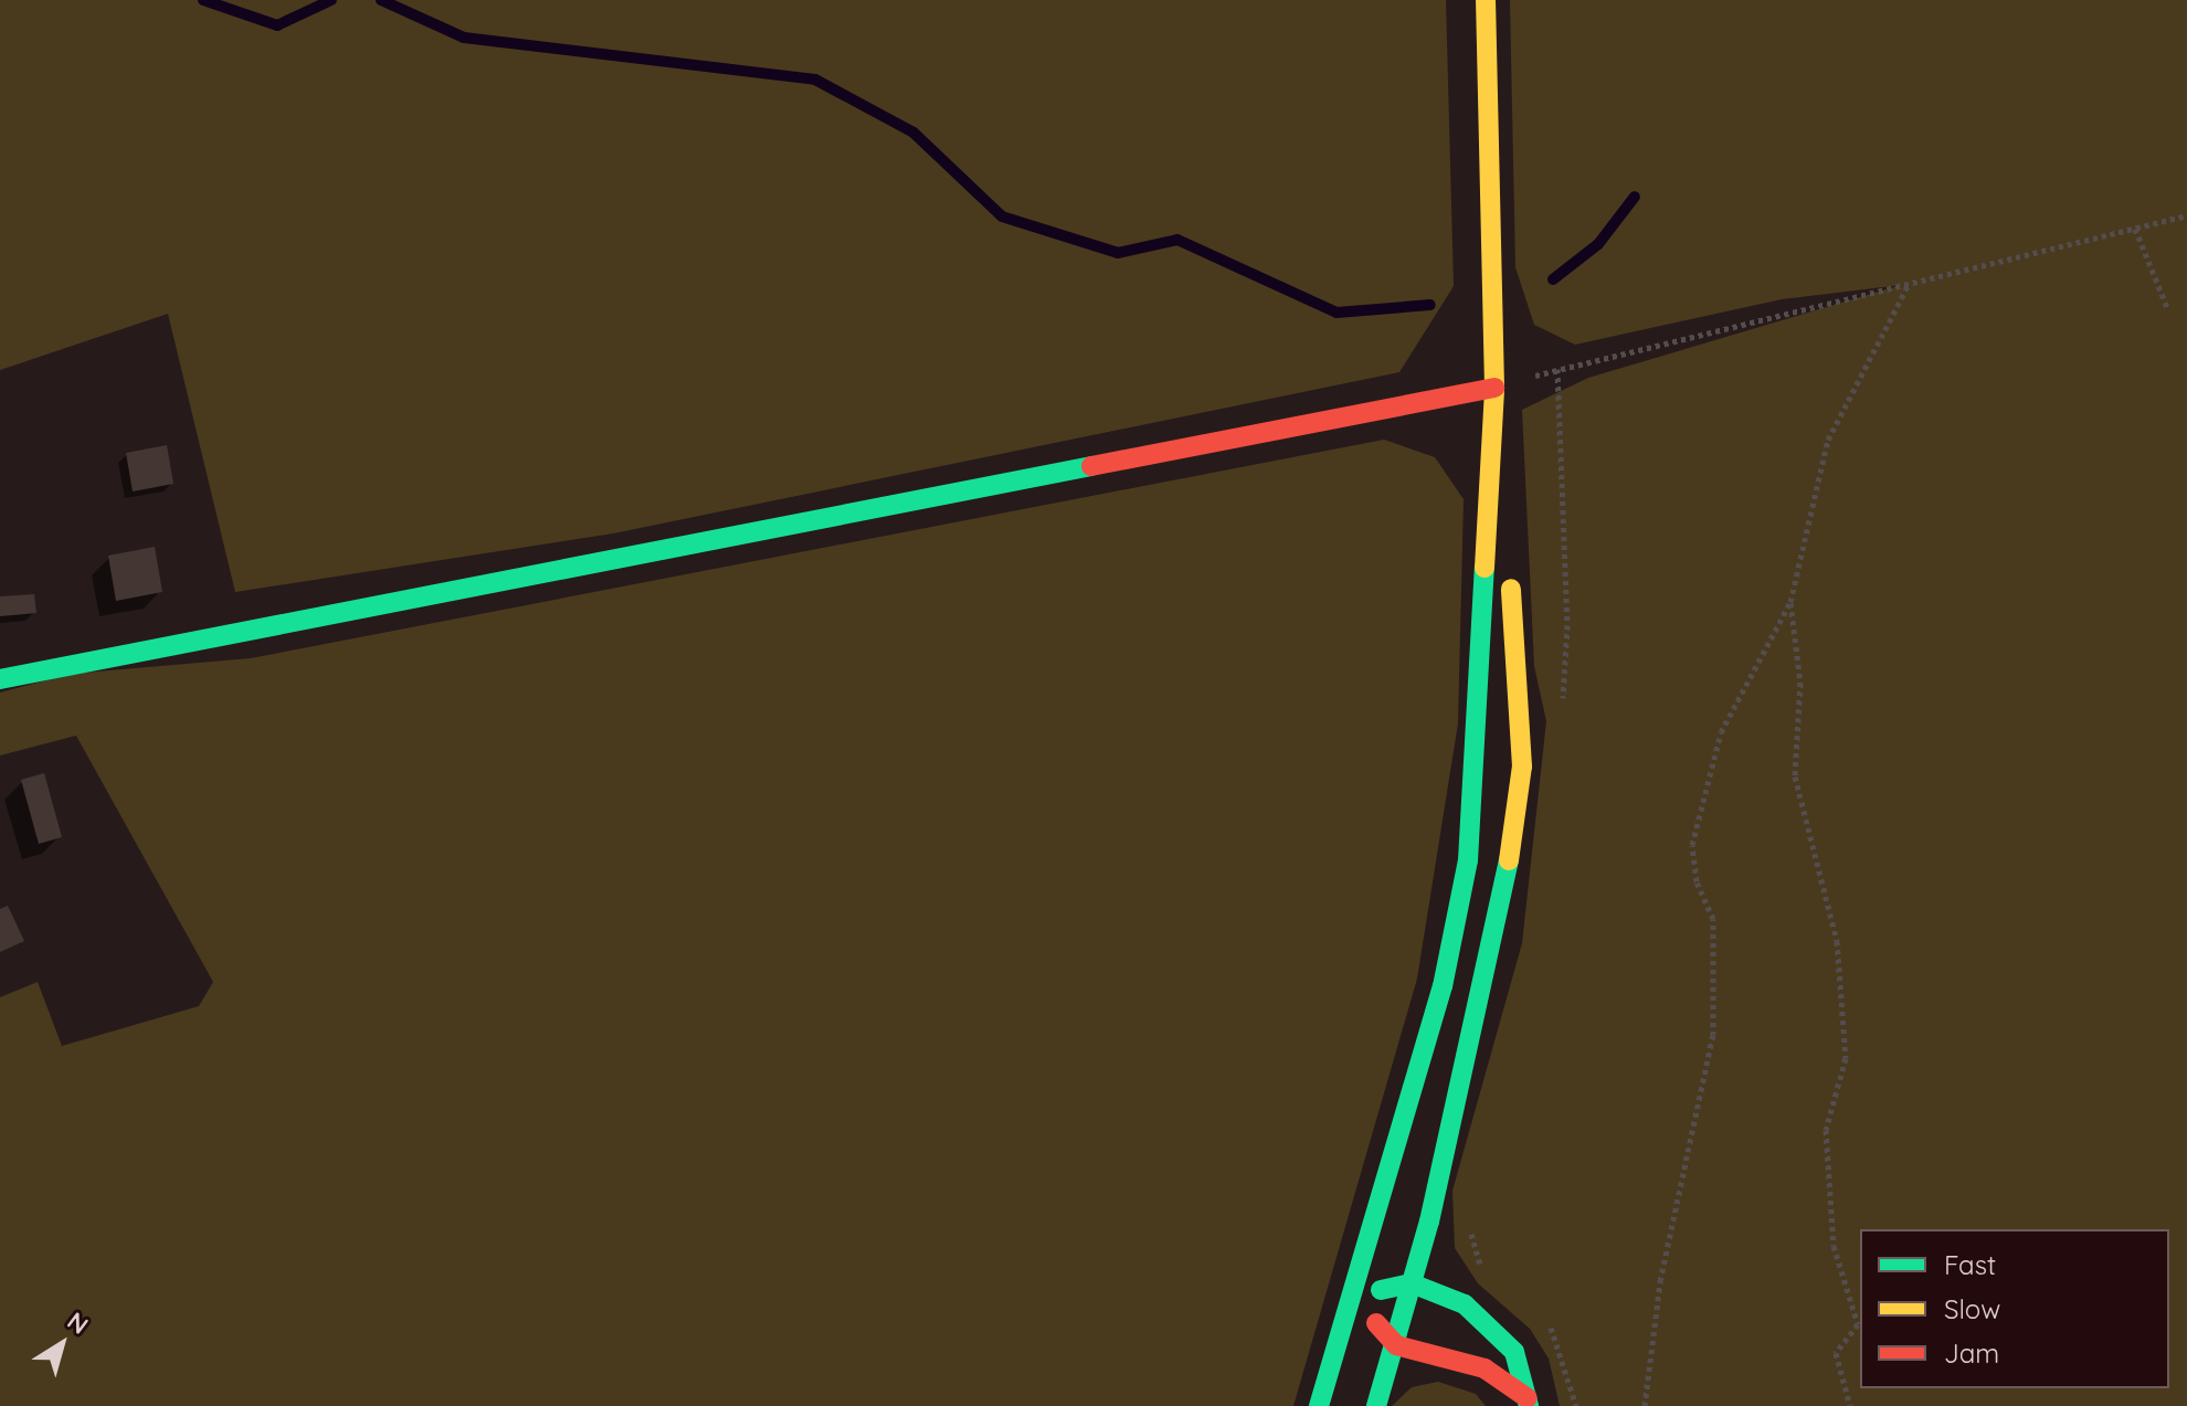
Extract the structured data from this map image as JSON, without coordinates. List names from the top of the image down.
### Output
{
  "legend": ["Fast", "Slow", "Jam"],
  "north": "top right"
}
